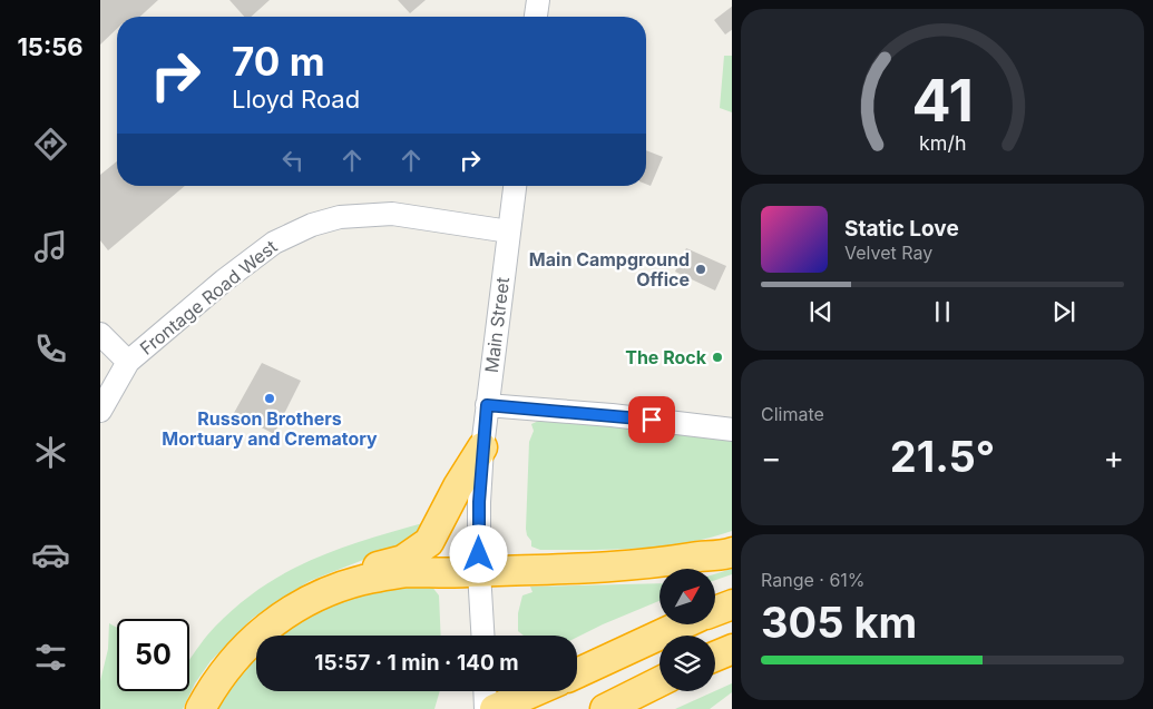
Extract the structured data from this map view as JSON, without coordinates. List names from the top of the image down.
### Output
{
  "streets": {
    "street": ["Frontage Road West", "Main Street"]
  },
  "crossings": [
    ["Frontage Road West", "Main Street"]
  ],
  "places": ["Main Campground Office", "The Rock", "Russon Brothers Mortuary and Crematory"],
  "north": "top right",
  "page": {
    "tabs": "15:56",
    "turn": ["70 m", "Lloyd Road"],
    "song": ["Static Love", "Velvet Ray"],
    "tile": [
      "Climate",
      ["Range · 61%", "305 km"]
    ],
    "heat": ["−", "21.5°", "+"],
    "limit": "50",
    "trip": "15:57 · 1 min · 140 m",
    "gauge": ["41", "km/h"]
  }
}
